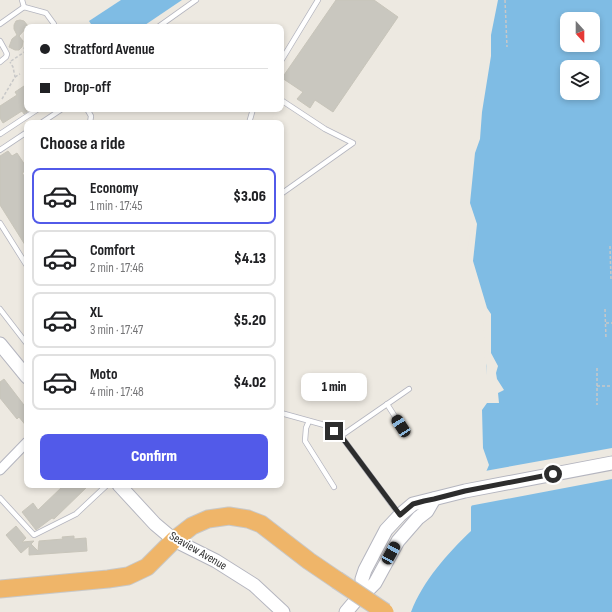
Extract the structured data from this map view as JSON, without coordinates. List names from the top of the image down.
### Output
{
  "streets": {
    "main road": ["Seaview Avenue"]
  },
  "north": "bottom",
  "page": {
    "banner": ["Stratford Avenue", "Drop-off"],
    "heading": "Choose a ride",
    "list": [
      {
        "name": "Economy",
        "note": "1 min · 17:45",
        "value": "$3.06"
      },
      {
        "name": "Comfort",
        "note": "2 min · 17:46",
        "value": "$4.13"
      },
      {
        "name": "XL",
        "note": "3 min · 17:47",
        "value": "$5.20"
      },
      {
        "name": "Moto",
        "note": "4 min · 17:48",
        "value": "$4.02"
      }
    ],
    "bubble": "1 min",
    "buttons": "Confirm"
  }
}
